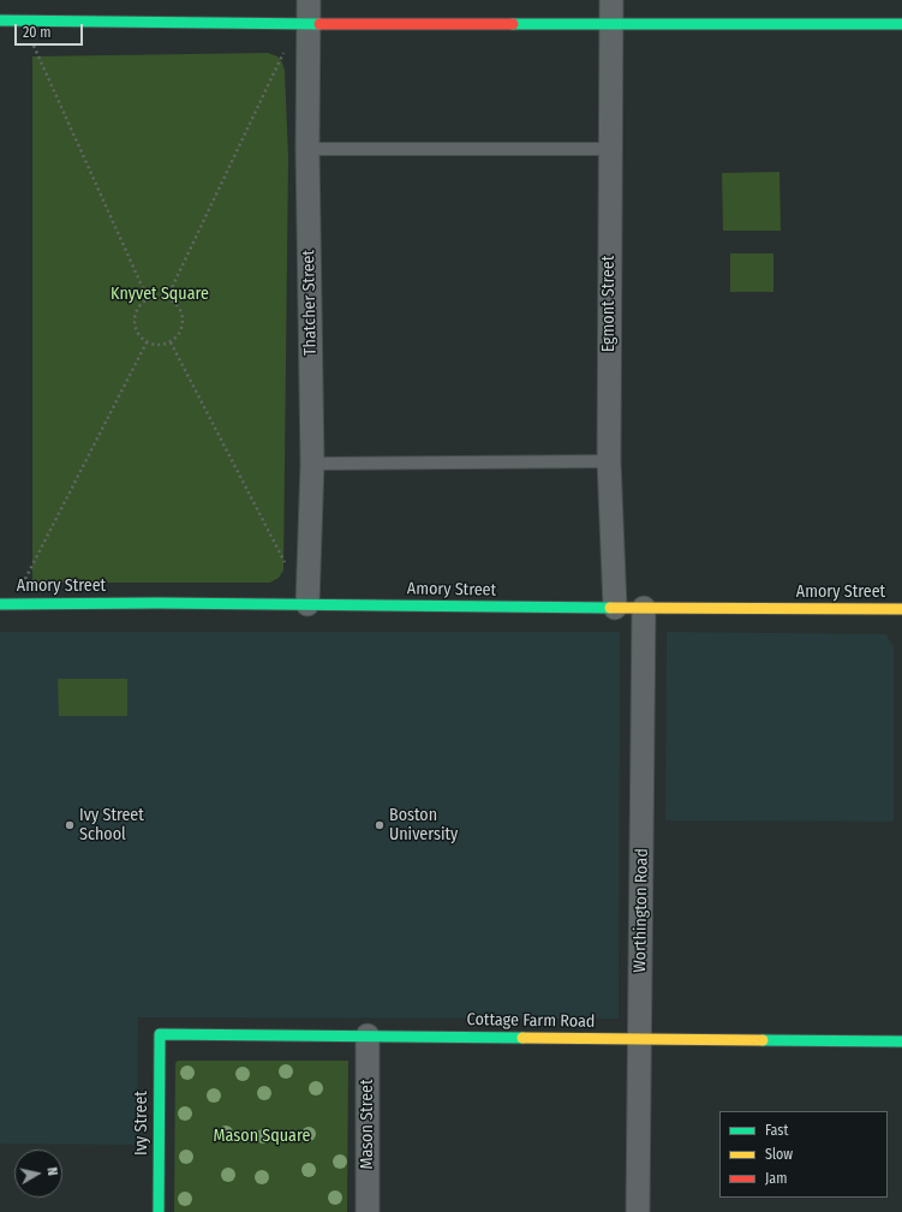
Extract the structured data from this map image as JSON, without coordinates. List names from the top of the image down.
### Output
{
  "streets": {
    "street": [
      "Thatcher Street",
      "Egmont Street",
      "Amory Street",
      "Worthington Road",
      "Cottage Farm Road",
      "Ivy Street",
      "Mason Street"
    ]
  },
  "crossings": [
    ["Thatcher Street", "Amory Street"],
    ["Egmont Street", "Amory Street"],
    ["Amory Street", "Worthington Road"],
    ["Worthington Road", "Cottage Farm Road"],
    ["Cottage Farm Road", "Ivy Street"],
    ["Cottage Farm Road", "Mason Street"]
  ],
  "parks": ["Knyvet Square", "Mason Square"],
  "places": ["Ivy Street School", "Boston University"],
  "legend": ["Fast", "Slow", "Jam"],
  "scale_bar": "20 m",
  "north": "right"
}
